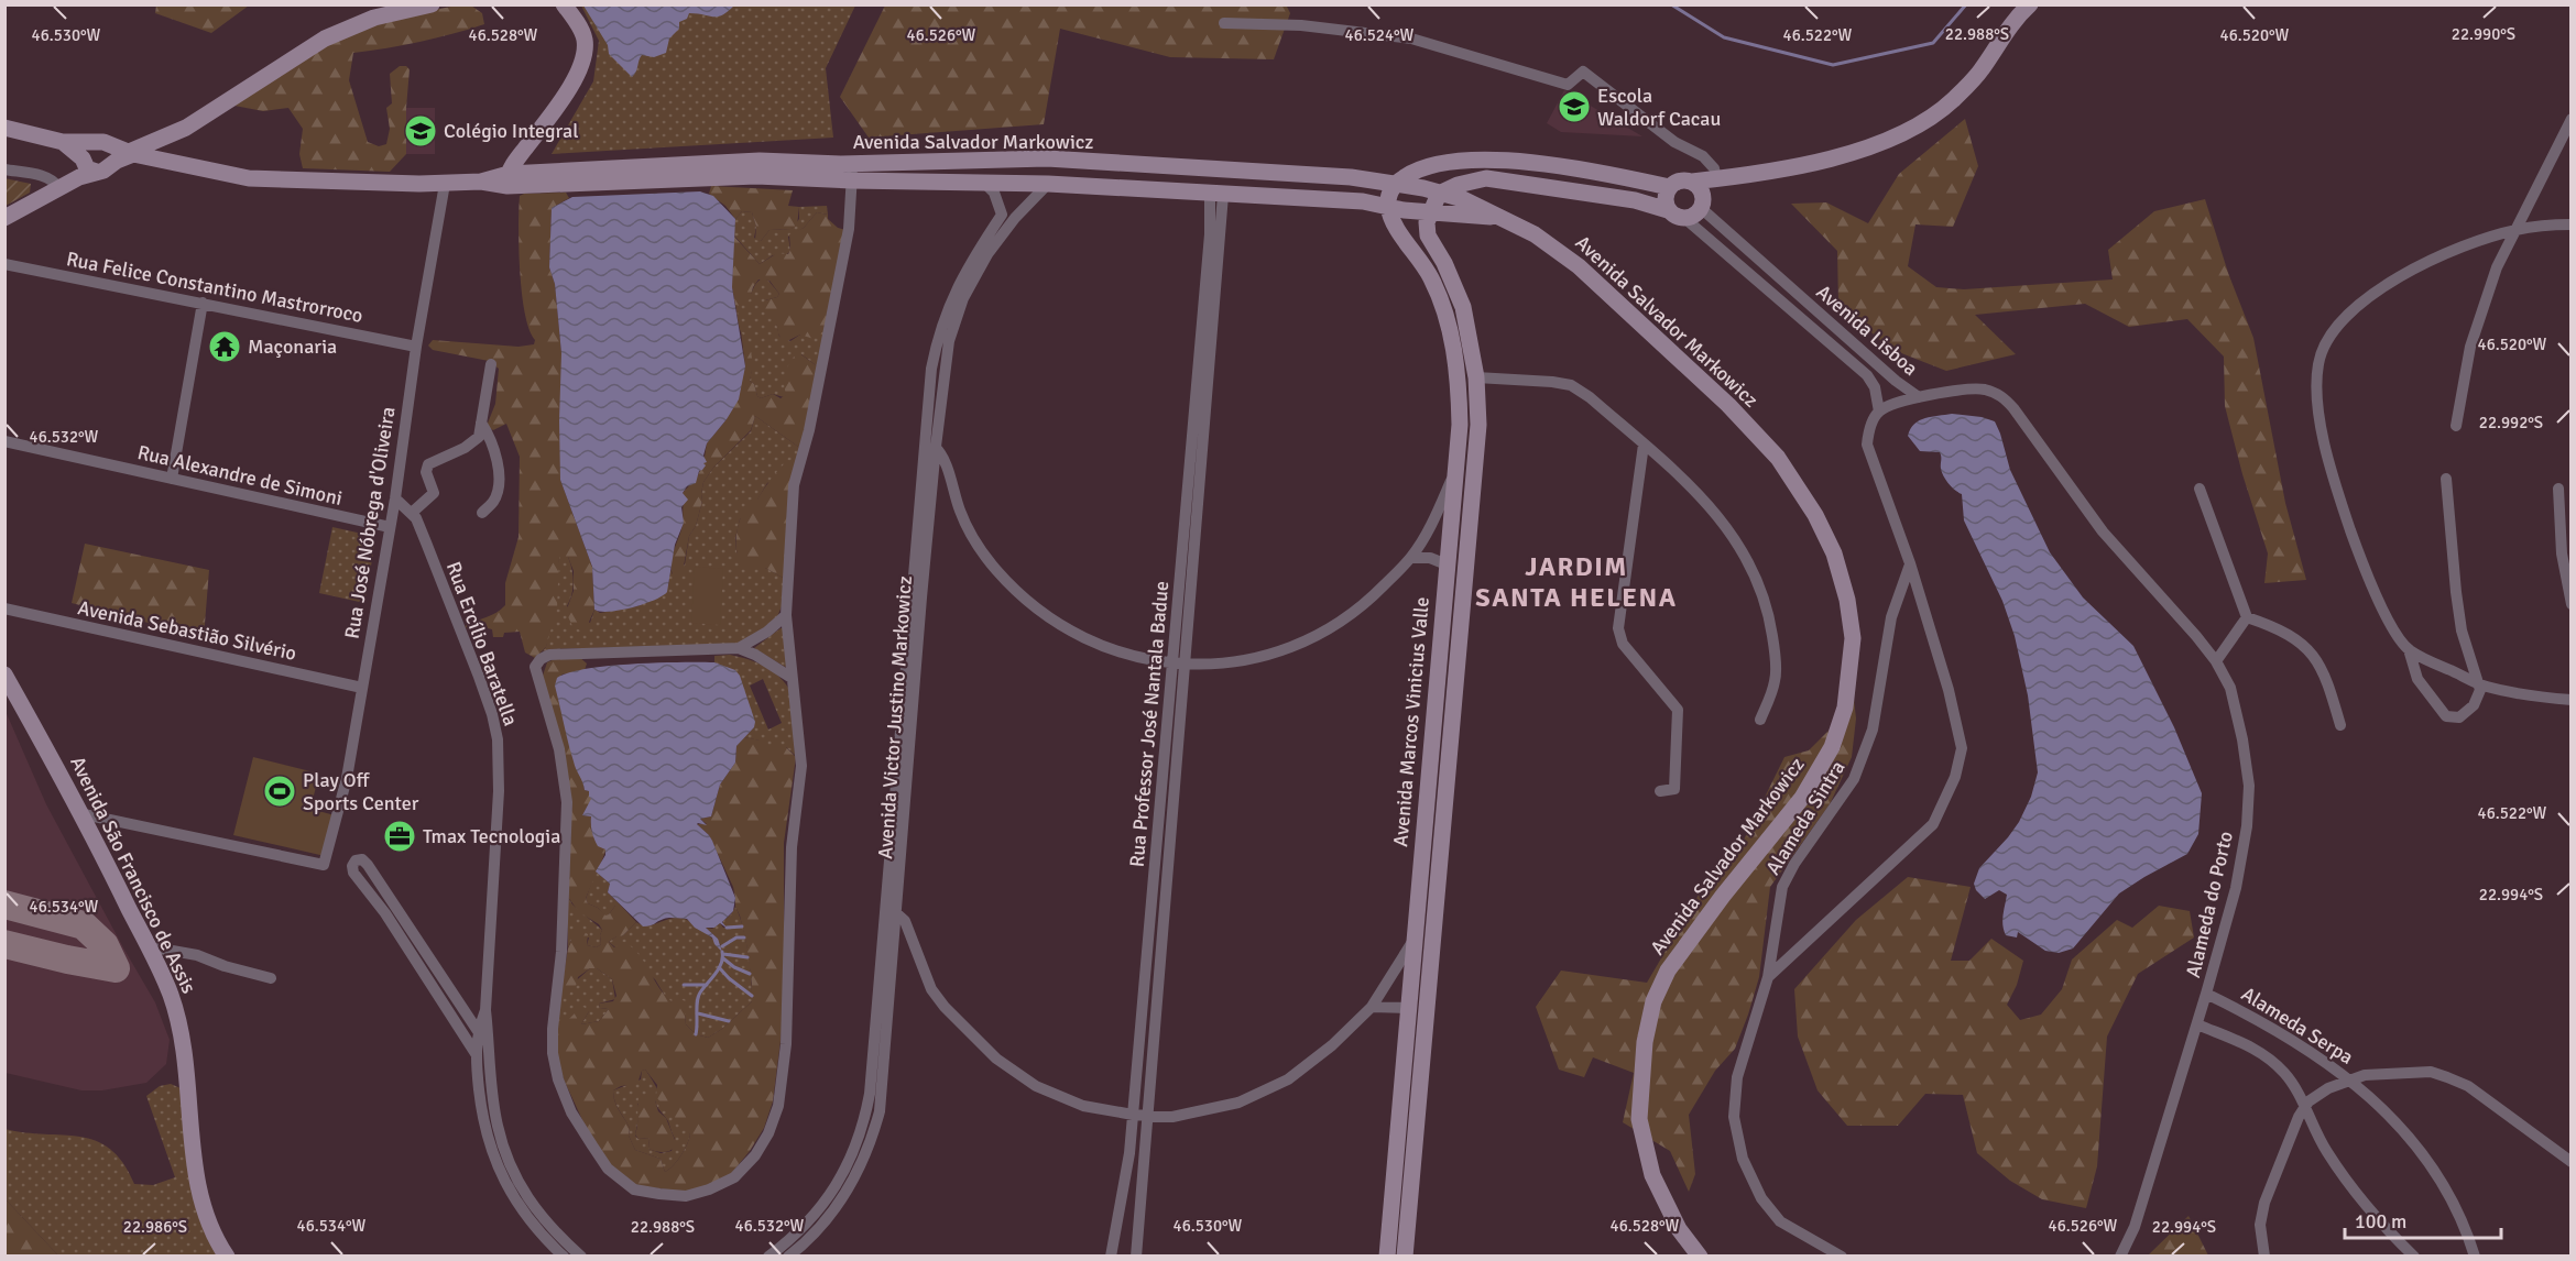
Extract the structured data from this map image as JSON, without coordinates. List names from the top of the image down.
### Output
{
  "streets": {
    "street": [
      "Avenida Salvador Markowicz",
      "Rua Felice Constantino Mastrorroco",
      "Avenida Lisboa",
      "Rua Alexandre de Simoni",
      "Rua José Nóbrega d'Oliveira",
      "Avenida Sebastião Silvério",
      "Rua Ercílio Baratella",
      "Avenida Victor Justino Markowicz",
      "Avenida Marcos Vinicius Valle",
      "Rua Professor José Nantala Badue",
      "Alameda Sintra",
      "Avenida São Francisco de Assis",
      "Alameda do Porto",
      "Alameda Serpa"
    ]
  },
  "crossings": [
    ["Avenida Salvador Markowicz", "Rua José Nóbrega d'Oliveira"],
    ["Avenida Salvador Markowicz", "Avenida Victor Justino Markowicz"],
    ["Avenida Salvador Markowicz", "Avenida Marcos Vinicius Valle"],
    ["Avenida Salvador Markowicz", "Rua Professor José Nantala Badue"],
    ["Rua Felice Constantino Mastrorroco", "Rua José Nóbrega d'Oliveira"],
    ["Avenida Lisboa", "Alameda do Porto"],
    ["Rua Alexandre de Simoni", "Rua José Nóbrega d'Oliveira"],
    ["Rua José Nóbrega d'Oliveira", "Avenida Sebastião Silvério"],
    ["Rua José Nóbrega d'Oliveira", "Rua Ercílio Baratella"],
    ["Rua José Nóbrega d'Oliveira", "Avenida São Francisco de Assis"],
    ["Alameda do Porto", "Alameda Serpa"]
  ],
  "districts": ["JARDIM SANTA HELENA"],
  "places": {
    "school or university": ["Escola Waldorf Cacau", "Colégio Integral"],
    "temple": ["Maçonaria"],
    "sports": ["Play Off Sports Center"],
    "office": ["Tmax Tecnologia"]
  },
  "scale_bar": "100 m",
  "coordinates": [
    "22.988°S",
    "22.990°S",
    "46.520°W",
    "46.530°W",
    "46.528°W",
    "46.526°W",
    "46.524°W",
    "46.522°W",
    "22.992°S",
    "46.532°W",
    "22.994°S",
    "46.534°W",
    "22.986°S"
  ]
}
